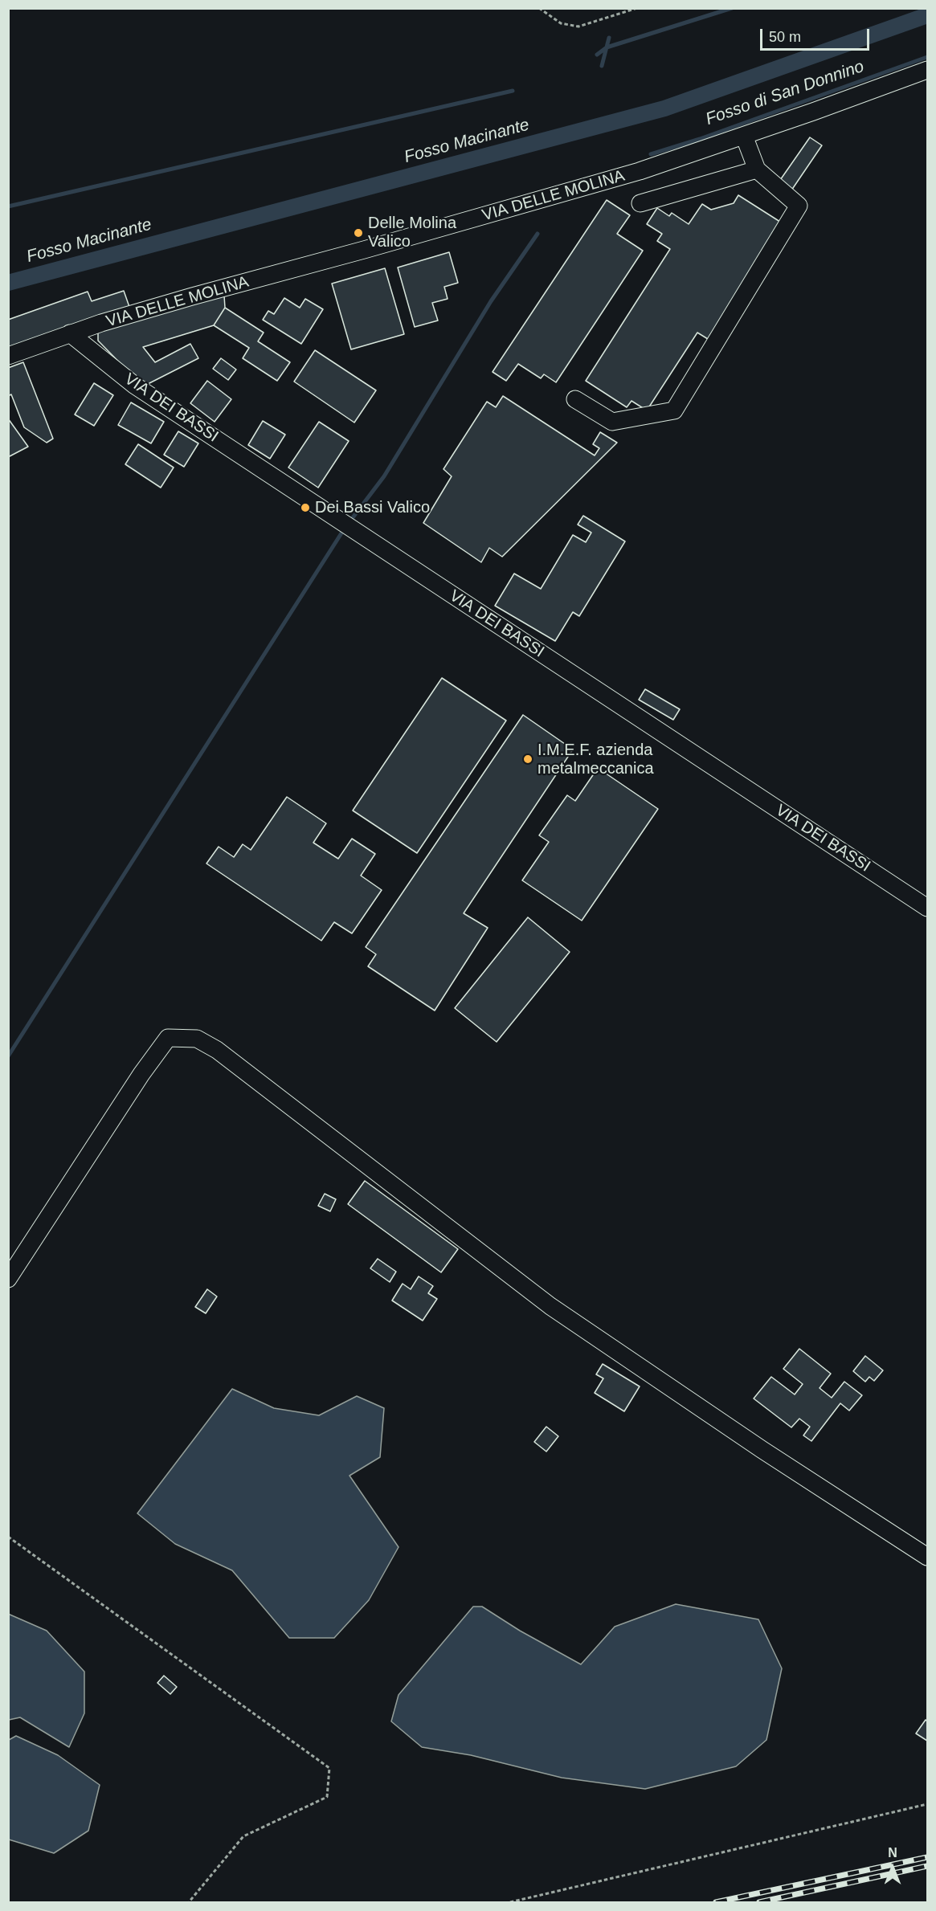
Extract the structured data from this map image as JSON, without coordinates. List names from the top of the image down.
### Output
{
  "streets": {
    "street": ["VIA DELLE MOLINA", "VIA DEI BASSI"]
  },
  "crossings": [
    ["VIA DELLE MOLINA", "VIA DEI BASSI"]
  ],
  "water": ["Fosso di San Donnino", "Fosso Macinante"],
  "places": ["Delle Molina Valico", "Dei Bassi Valico", "I.M.E.F. azienda metalmeccanica"],
  "scale_bar": "50 m",
  "north": "top"
}
